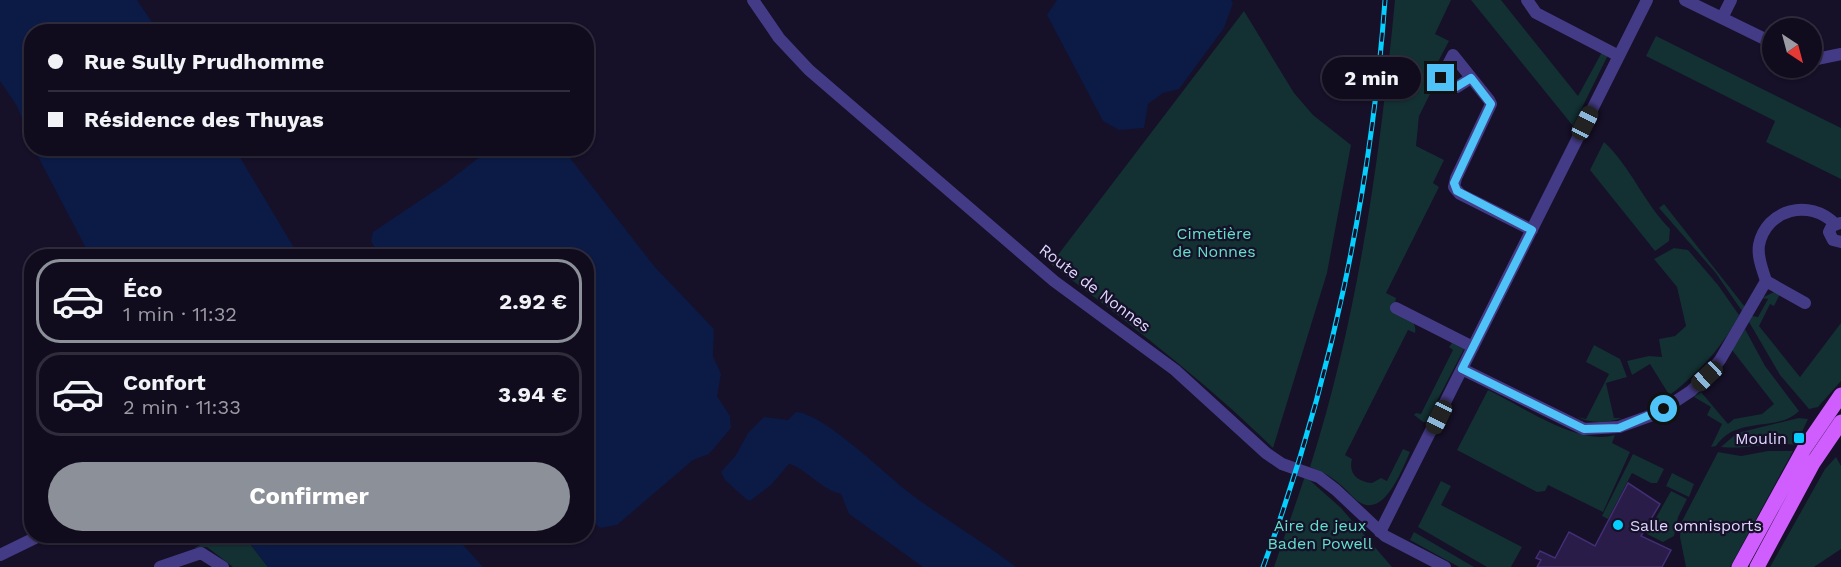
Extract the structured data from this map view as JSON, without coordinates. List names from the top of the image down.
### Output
{
  "streets": {
    "street": ["Route de Nonnes"]
  },
  "parks": ["Cimetière de Nonnes", "Aire de jeux Baden Powell"],
  "places": {
    "transit": ["Moulin"],
    "other": ["Salle omnisports"]
  },
  "north": "bottom right",
  "page": {
    "banner": ["Rue Sully Prudhomme", "Résidence des Thuyas"],
    "bubble": "2 min",
    "list": [
      {
        "name": "Éco",
        "note": "1 min · 11:32",
        "value": "2.92 €"
      },
      {
        "name": "Confort",
        "note": "2 min · 11:33",
        "value": "3.94 €"
      }
    ],
    "buttons": "Confirmer"
  }
}
